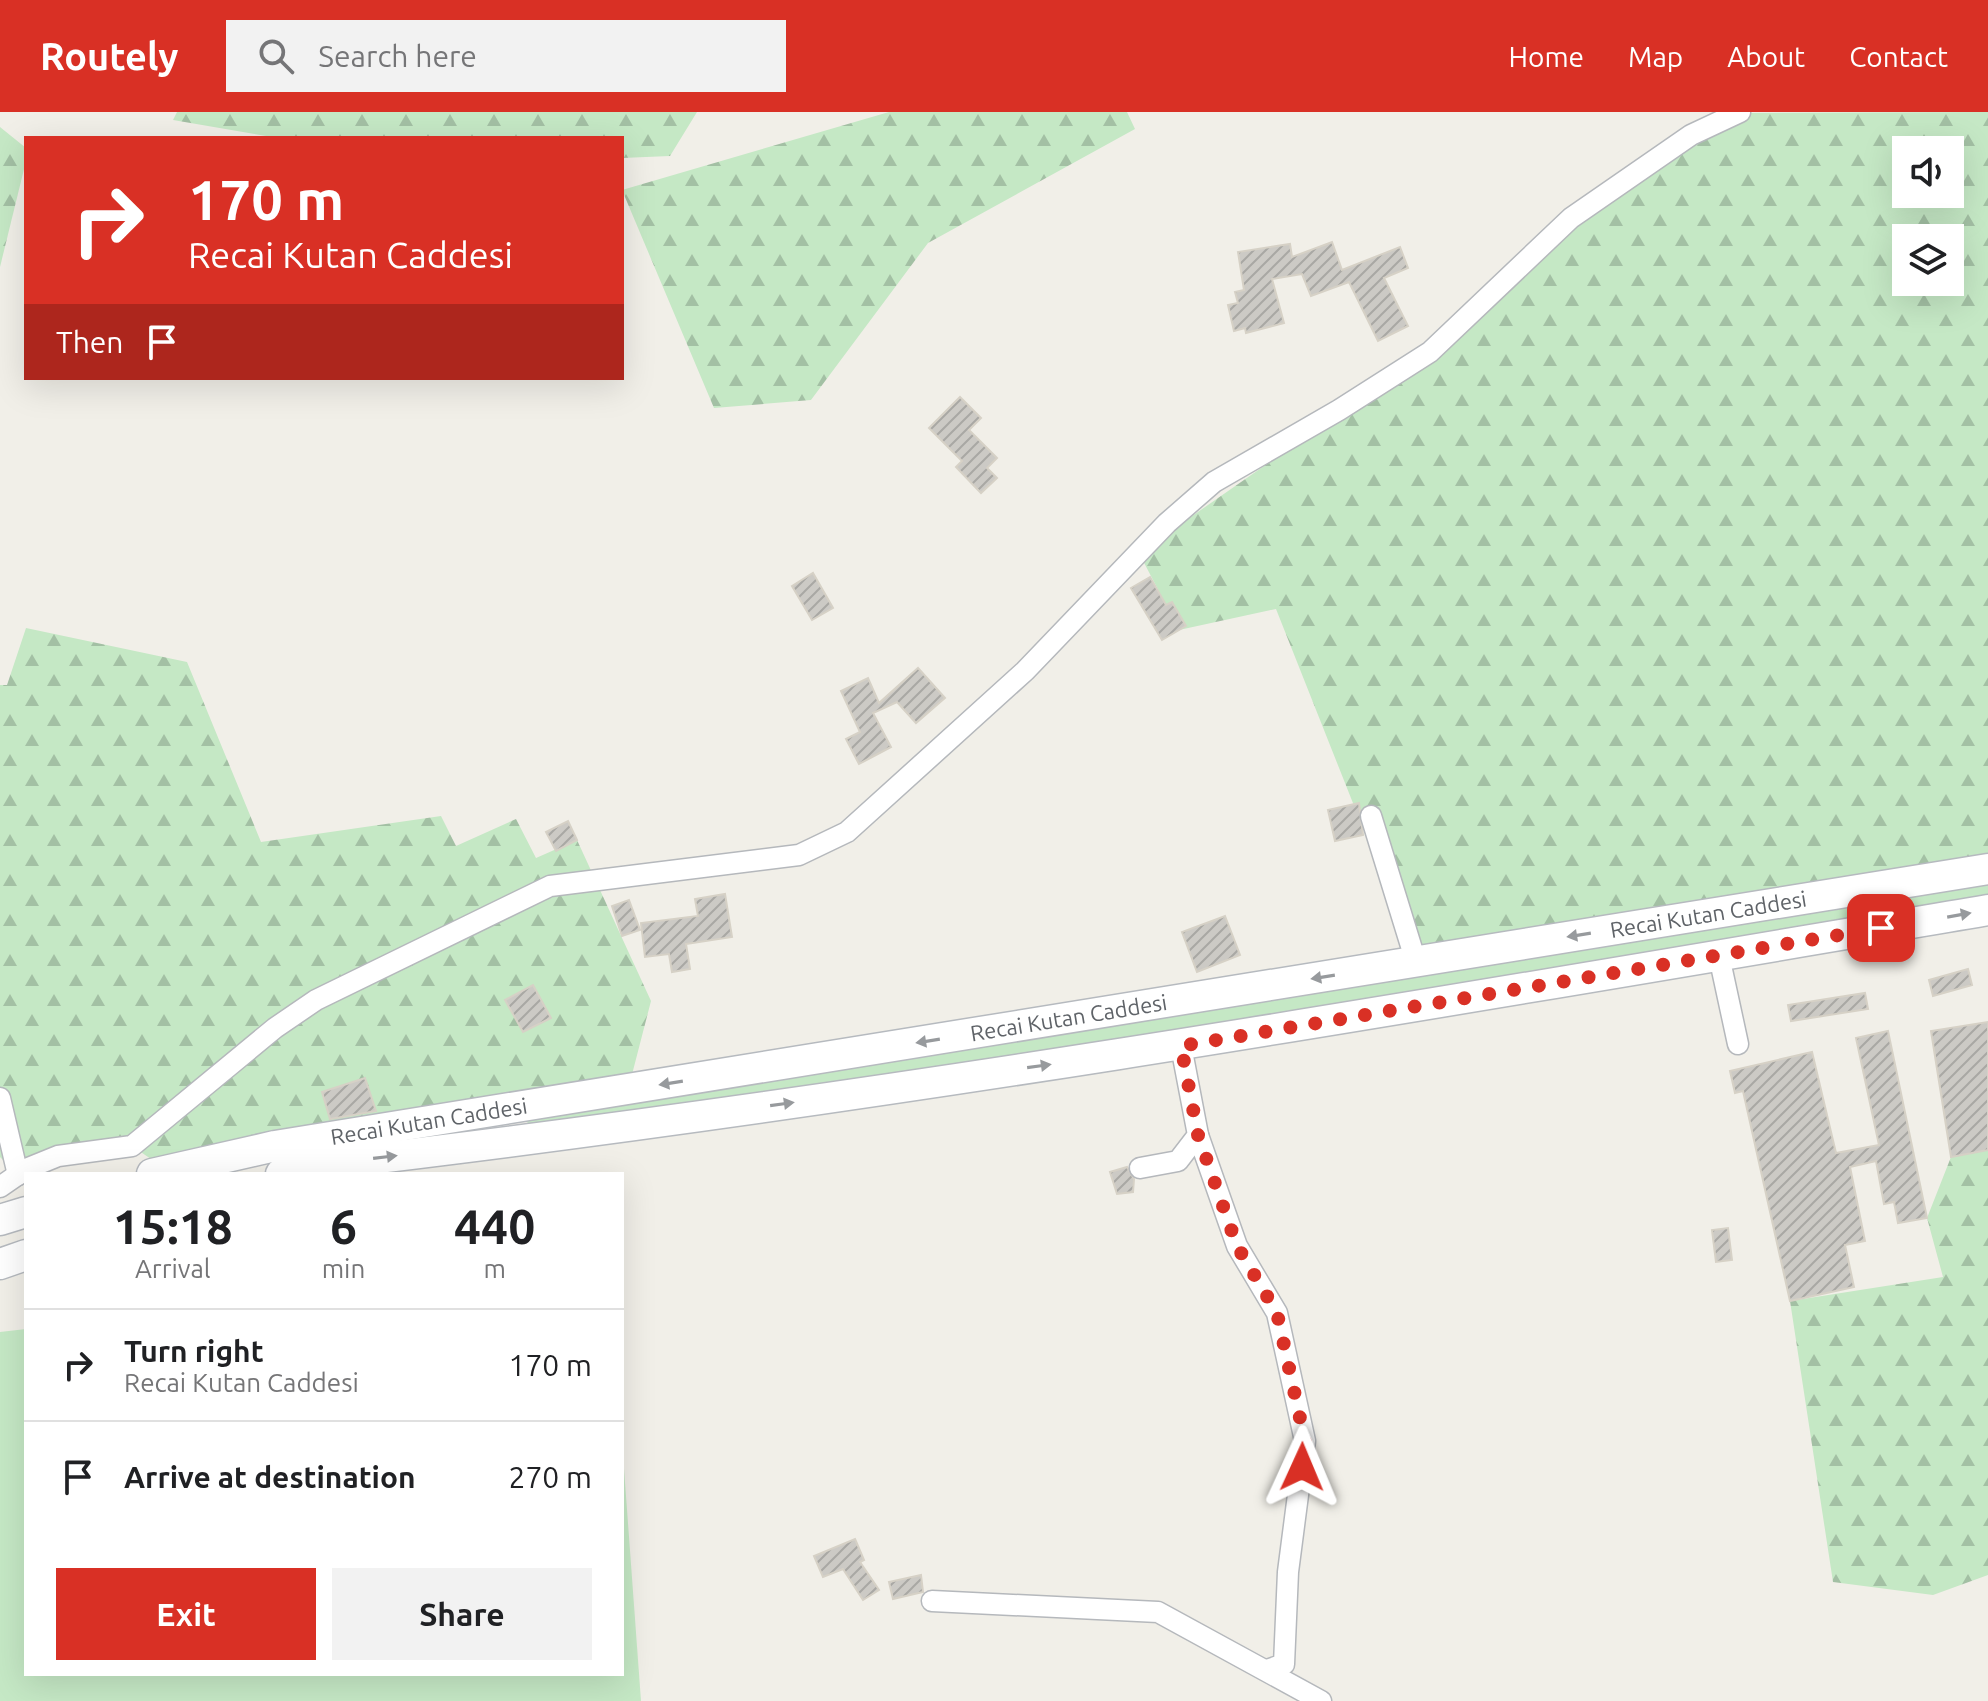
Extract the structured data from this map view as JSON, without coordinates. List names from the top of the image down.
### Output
{
  "streets": {
    "main road": ["Recai Kutan Caddesi"]
  },
  "page": {
    "header": "Routely",
    "search": "Search here",
    "nav": [
      "Home",
      "Map",
      "About",
      "Contact"
    ],
    "turn": ["170 m", "Recai Kutan Caddesi"],
    "then": "Then",
    "eta": [
      "15:18",
      "Arrival",
      "6",
      "min",
      "440",
      "m"
    ],
    "list": [
      {
        "name": "Turn right",
        "note": "Recai Kutan Caddesi",
        "value": "170 m"
      },
      {
        "name": "Arrive at destination",
        "value": "270 m"
      }
    ],
    "buttons": ["Exit", "Share"]
  }
}
